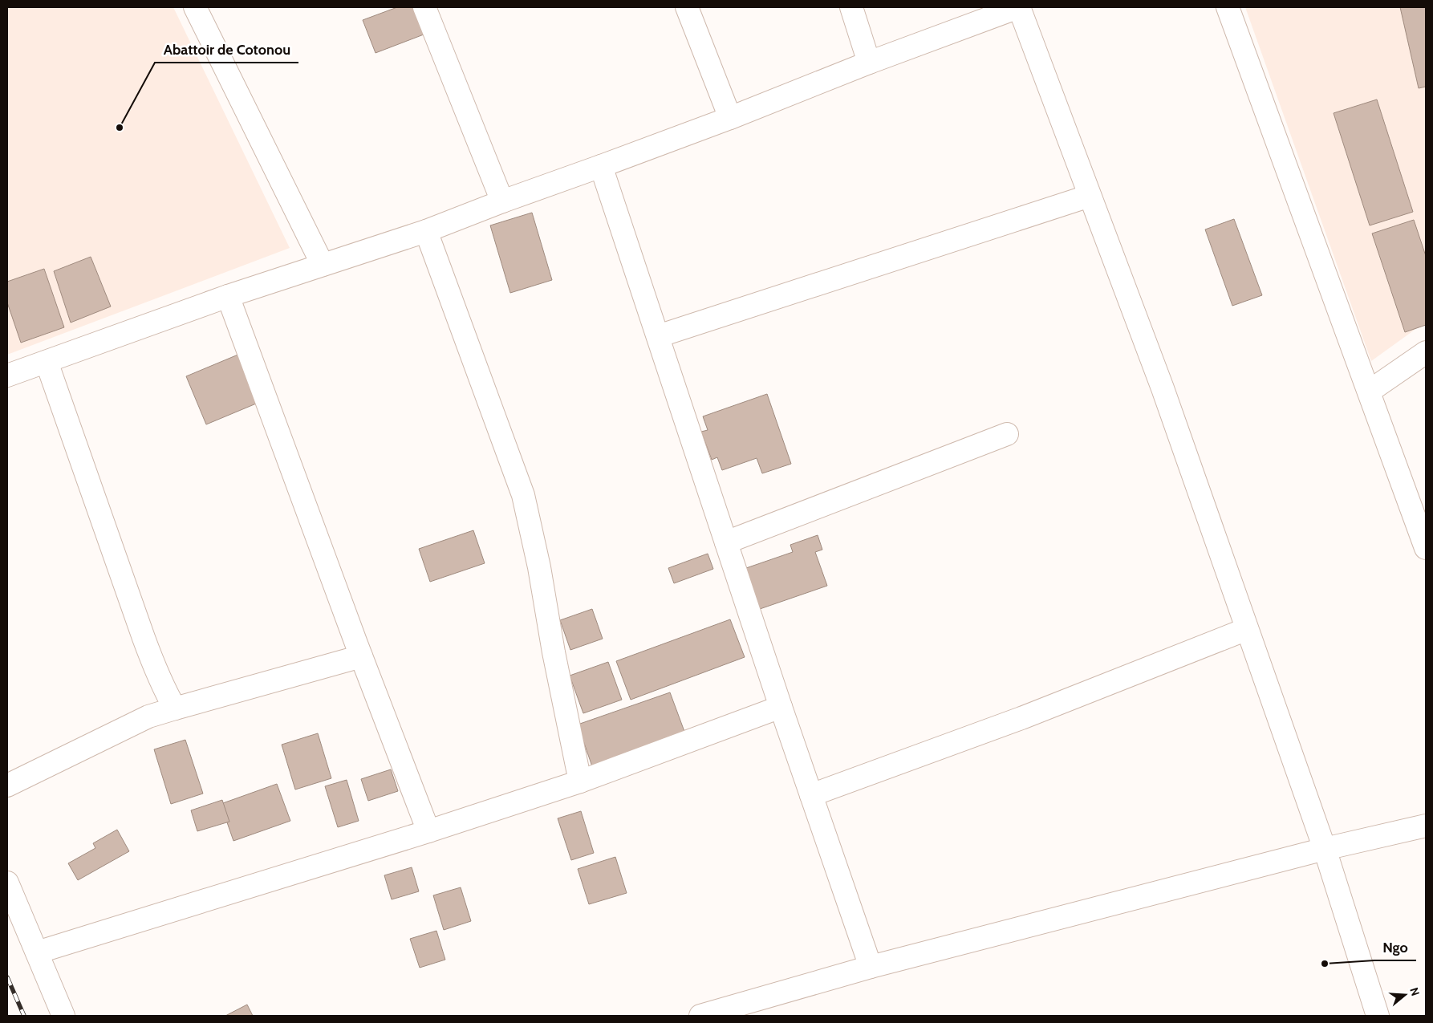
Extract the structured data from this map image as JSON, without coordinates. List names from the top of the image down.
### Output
{
  "places": ["Abattoir de Cotonou", "Ngo"],
  "north": "right"
}
